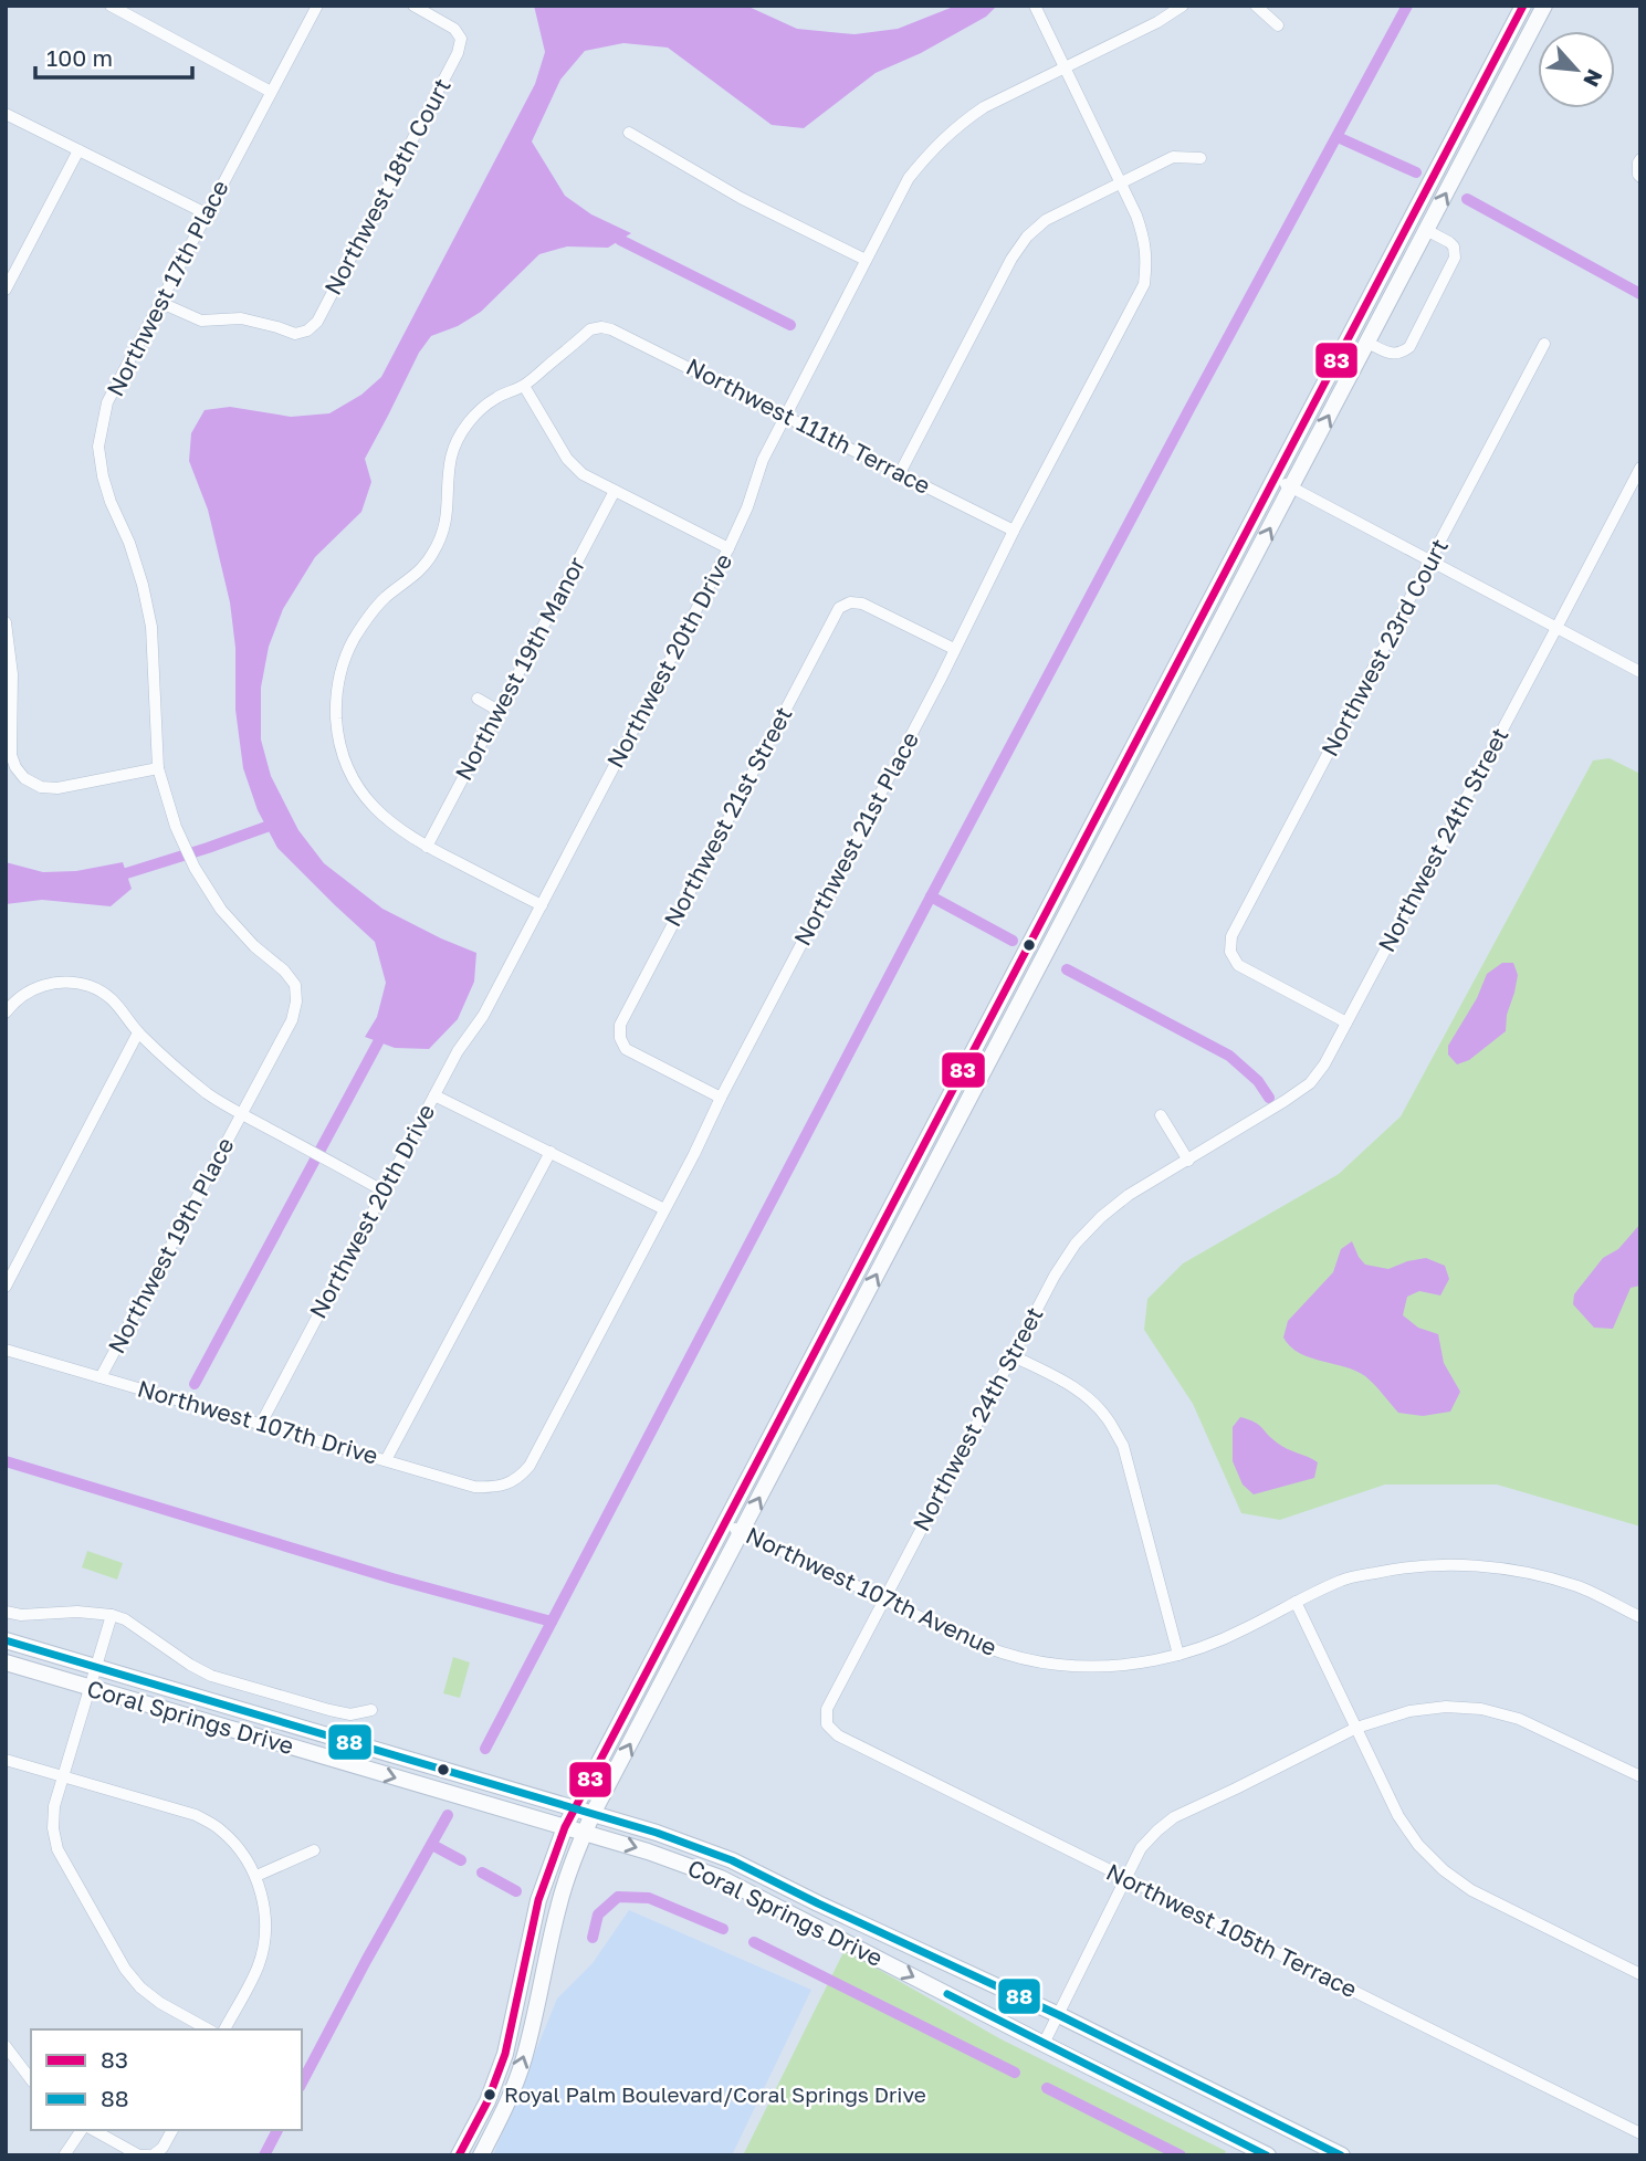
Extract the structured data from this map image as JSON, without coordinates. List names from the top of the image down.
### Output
{
  "streets": {
    "main road": ["Coral Springs Drive"],
    "street": [
      "Northwest 18th Court",
      "Northwest 17th Place",
      "Northwest 111th Terrace",
      "Northwest 23rd Court",
      "Northwest 20th Drive",
      "Northwest 19th Manor",
      "Northwest 21st Street",
      "Northwest 21st Place",
      "Northwest 24th Street",
      "Northwest 19th Place",
      "Northwest 107th Drive",
      "Northwest 107th Avenue",
      "Northwest 105th Terrace"
    ]
  },
  "crossings": [
    ["Northwest 18th Court", "Northwest 17th Place"],
    ["Northwest 17th Place", "Northwest 19th Place"],
    ["Northwest 111th Terrace", "Northwest 20th Drive"],
    ["Northwest 111th Terrace", "Northwest 21st Place"],
    ["Northwest 23rd Court", "Northwest 24th Street"],
    ["Northwest 20th Drive", "Northwest 21st Place"],
    ["Northwest 20th Drive", "Northwest 107th Drive"],
    ["Northwest 21st Street", "Northwest 21st Place"],
    ["Northwest 21st Place", "Northwest 107th Drive"],
    ["Northwest 24th Street", "Northwest 107th Avenue"],
    ["Northwest 24th Street", "Northwest 105th Terrace"],
    ["Northwest 19th Place", "Northwest 107th Drive"]
  ],
  "places": ["Royal Palm Boulevard/Coral Springs Drive"],
  "lines": ["transit line 83", "transit line 88"],
  "legend": ["83", "88"],
  "scale_bar": "100 m",
  "north": "bottom right"
}
